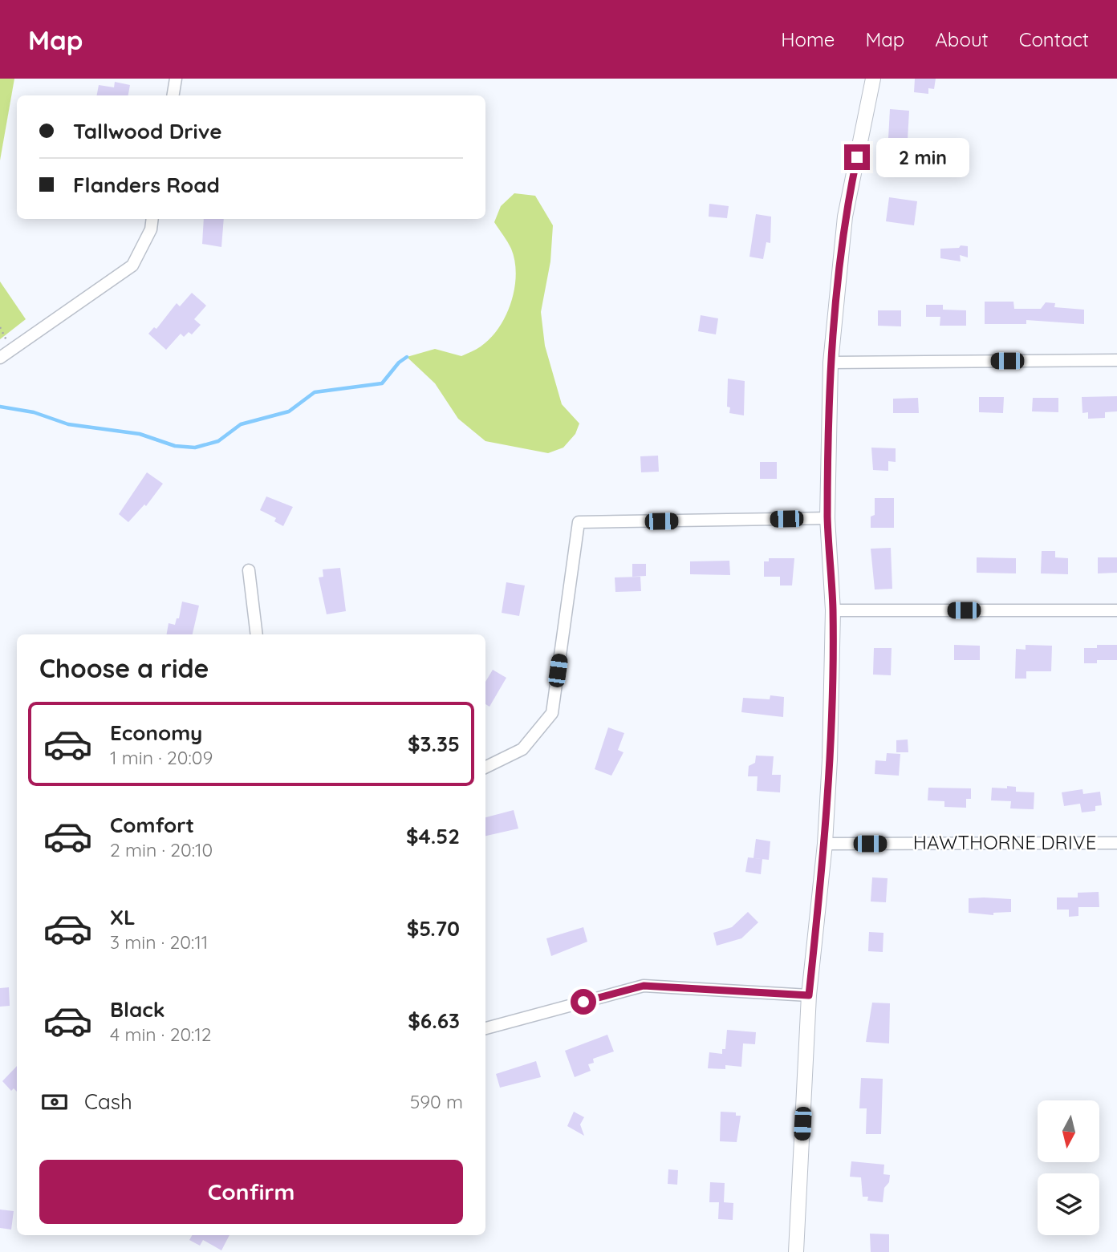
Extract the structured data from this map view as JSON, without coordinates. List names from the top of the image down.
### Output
{
  "streets": {
    "street": ["HAWTHORNE DRIVE"]
  },
  "north": "bottom",
  "page": {
    "header": "Map",
    "nav": [
      "Home",
      "Map",
      "About",
      "Contact"
    ],
    "banner": ["Tallwood Drive", "Flanders Road"],
    "bubble": "2 min",
    "heading": "Choose a ride",
    "list": [
      {
        "name": "Economy",
        "note": "1 min · 20:09",
        "value": "$3.35"
      },
      {
        "name": "Comfort",
        "note": "2 min · 20:10",
        "value": "$4.52"
      },
      {
        "name": "XL",
        "note": "3 min · 20:11",
        "value": "$5.70"
      },
      {
        "name": "Black",
        "note": "4 min · 20:12",
        "value": "$6.63"
      }
    ],
    "pay": ["Cash", "590 m"],
    "buttons": "Confirm"
  }
}
